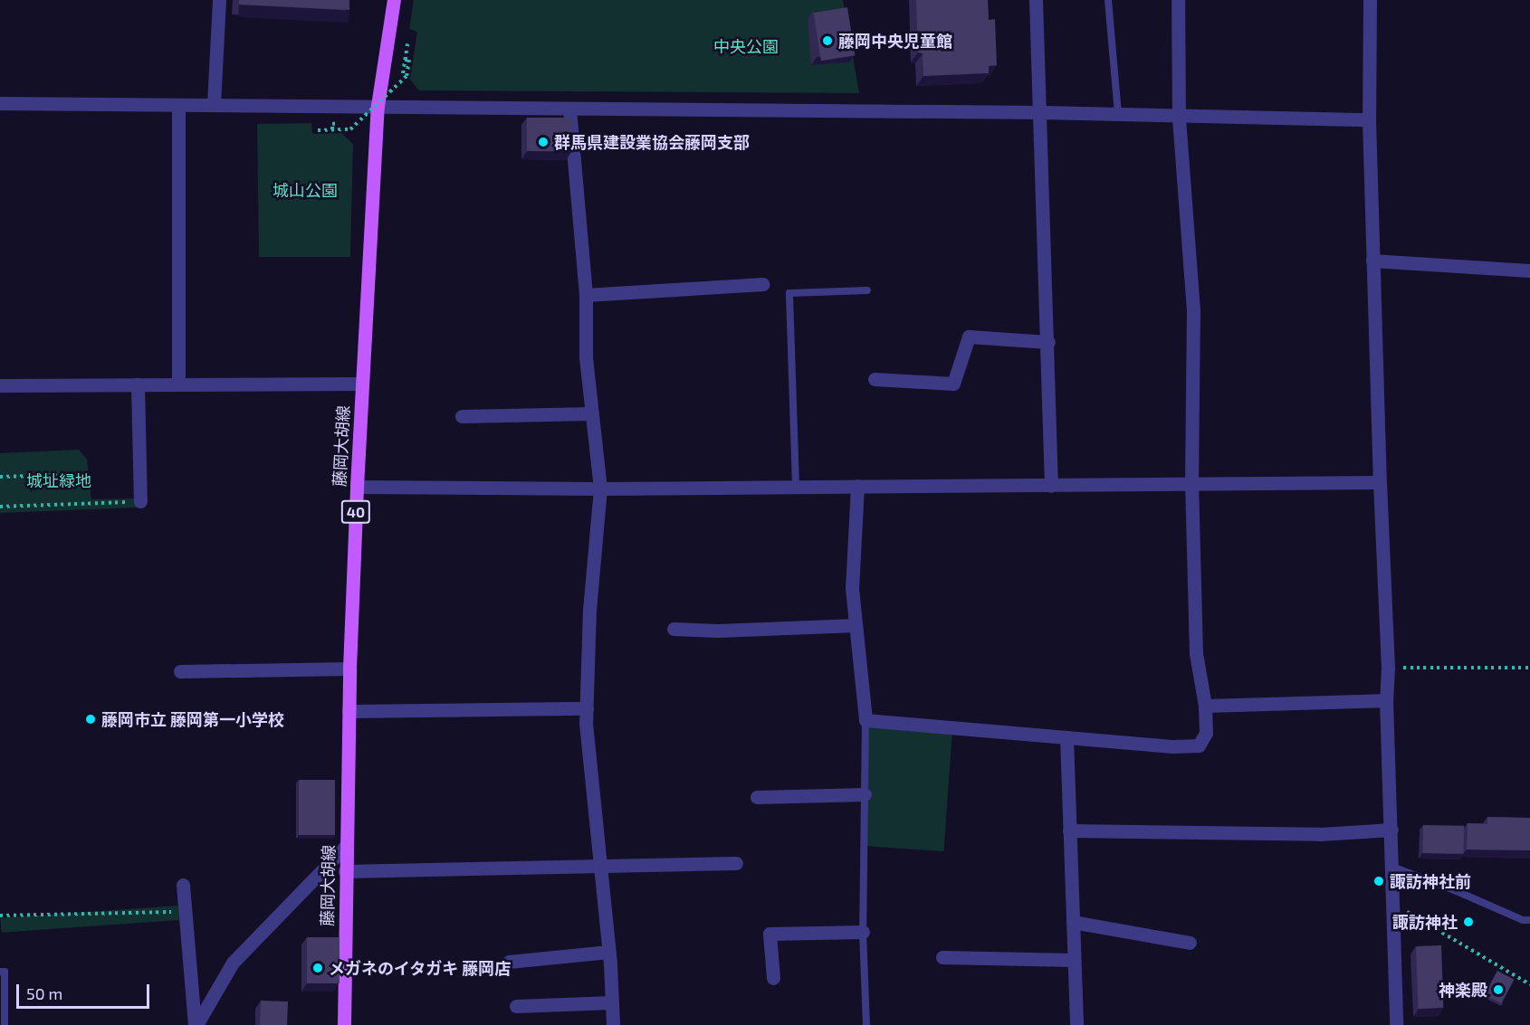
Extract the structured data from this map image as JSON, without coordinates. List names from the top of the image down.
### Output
{
  "streets": {
    "main road": ["藤岡大胡線", "40"]
  },
  "parks": ["中央公園", "城山公園", "城址緑地"],
  "places": [
    "藤岡中央児童館",
    "群馬県建設業協会藤岡支部",
    "藤岡市立 藤岡第一小学校",
    "諏訪神社前",
    "諏訪神社",
    "メガネのイタガキ 藤岡店",
    "神楽殿"
  ],
  "scale_bar": "50 m"
}
